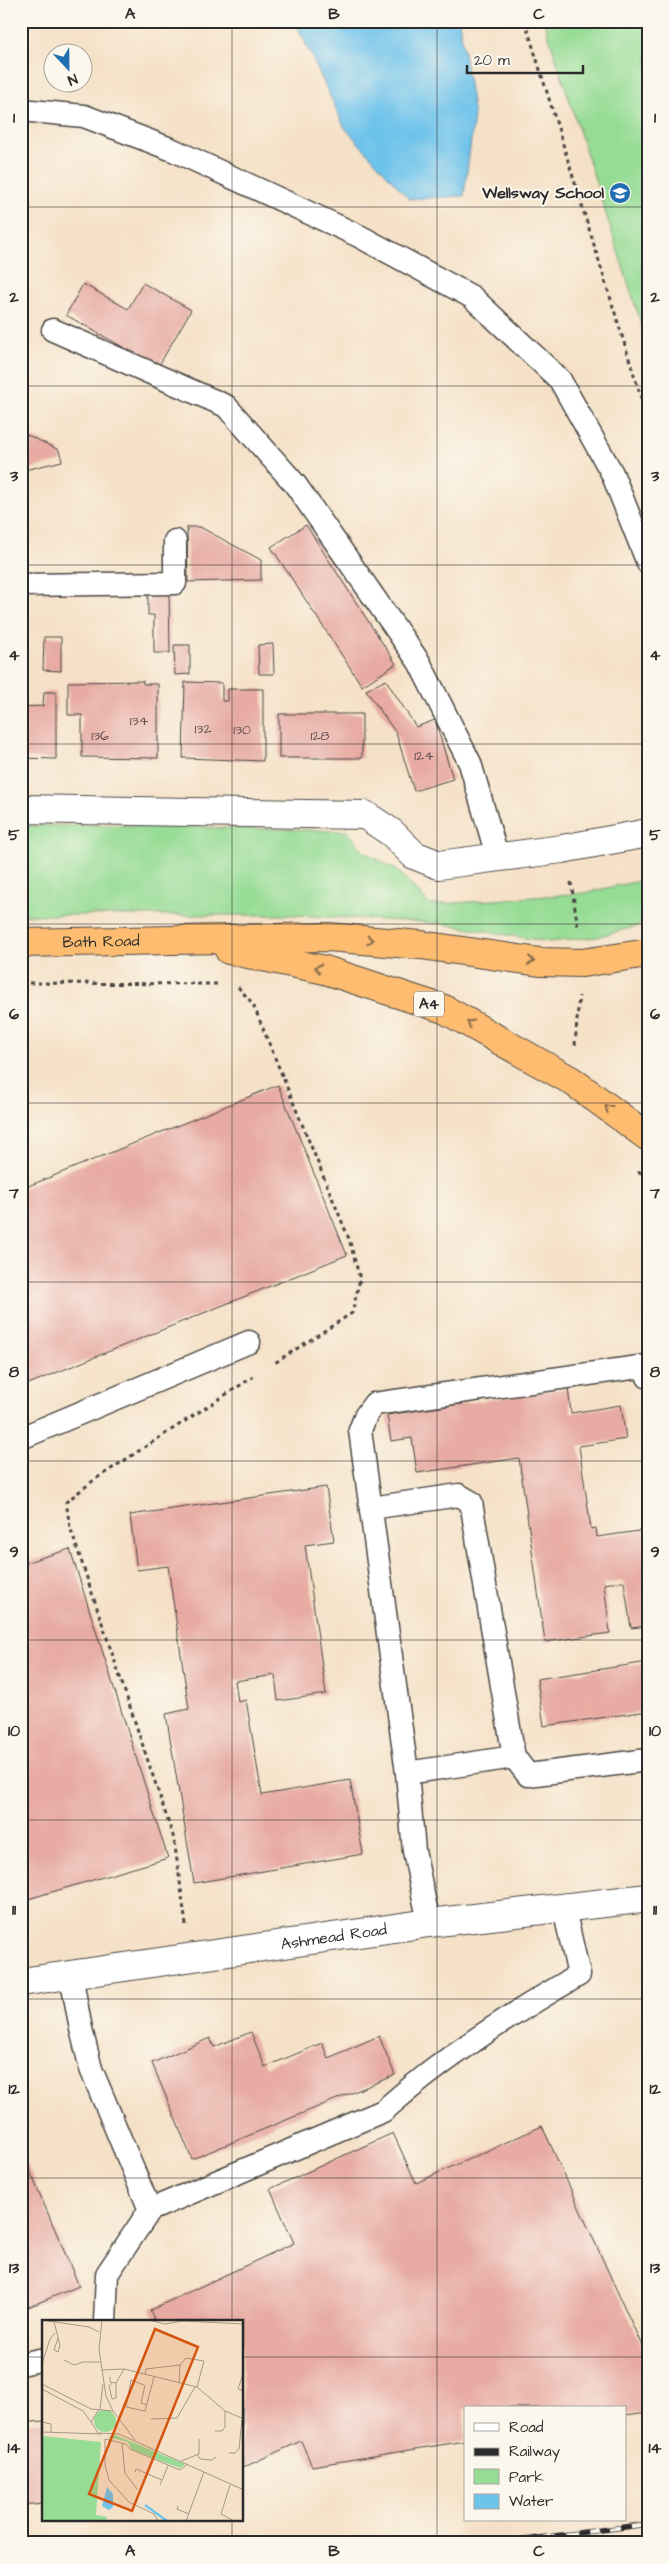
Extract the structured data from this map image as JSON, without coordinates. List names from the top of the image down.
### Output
{
  "streets": {
    "highway": ["Bath Road", "A4"],
    "street": ["Ashmead Road"]
  },
  "crossings": [
    ["Bath Road", "A4"]
  ],
  "places": {
    "school or university": ["Wellsway School"]
  },
  "house_numbers": [
    "134",
    "132",
    "130",
    "136",
    "128",
    "124"
  ],
  "legend": [
    "Road",
    "Railway",
    "Park",
    "Water"
  ],
  "scale_bar": "20 m",
  "north": "bottom",
  "grid": {
    "columns": ["A", "B", "C"],
    "rows": [
      "1",
      "2",
      "3",
      "4",
      "5",
      "6",
      "7",
      "8",
      "9",
      "10",
      "11",
      "12",
      "13",
      "14"
    ]
  }
}
